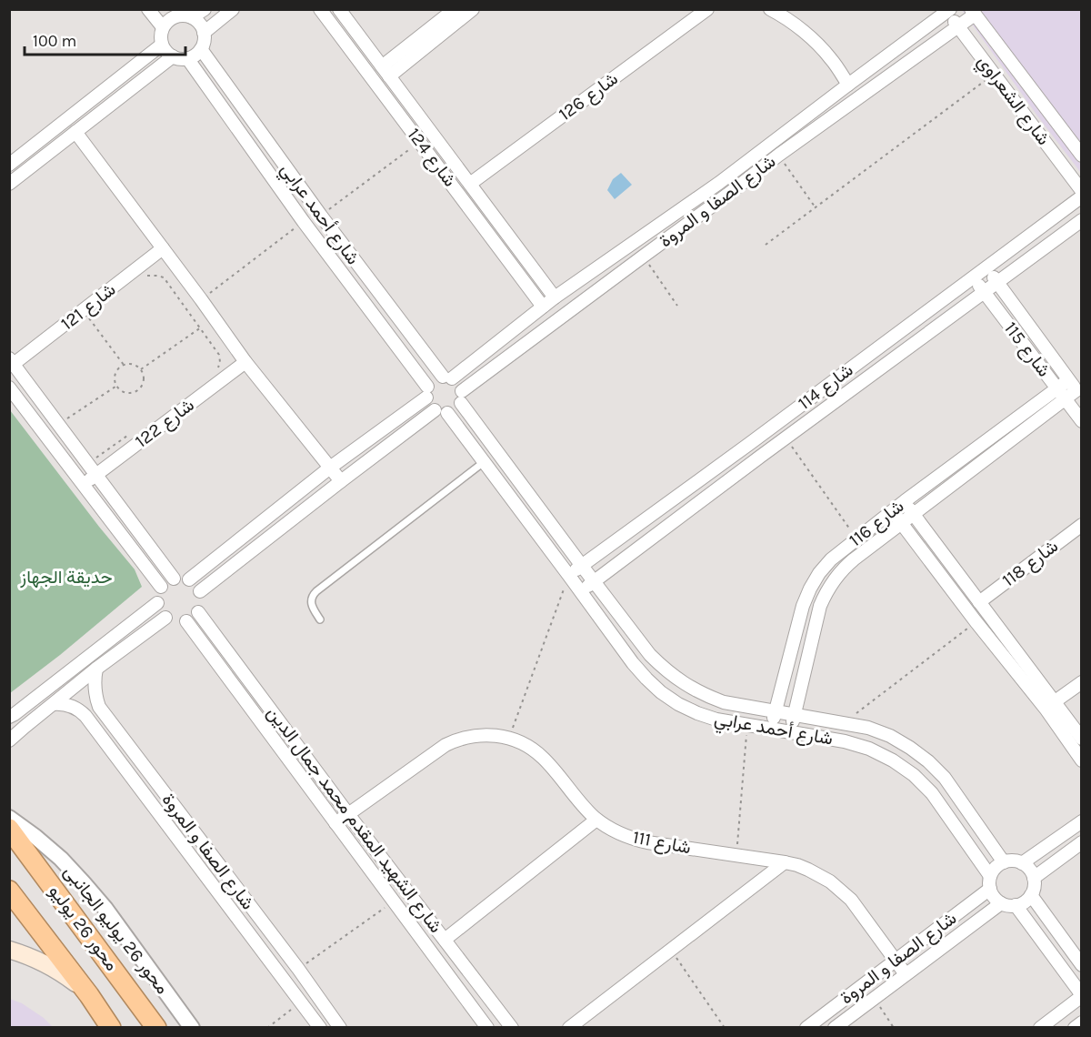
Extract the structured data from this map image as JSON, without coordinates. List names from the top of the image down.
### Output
{
  "streets": {
    "highway": ["محور 26 يوليو"],
    "street": [
      "شارع 126",
      "شارع الشعراوي",
      "شارع 124",
      "شارع الصفا و المروة",
      "شارع أحمد عرابي",
      "شارع 121",
      "شارع 115",
      "شارع 114",
      "شارع 122",
      "شارع 116",
      "شارع 118",
      "شارع الشهيد المقدم محمد جمال الدين",
      "شارع 111",
      "محور 26 يوليو الجانبى"
    ]
  },
  "crossings": [
    ["شارع 126", "شارع 124"],
    ["شارع الشعراوي", "شارع الصفا و المروة"],
    ["شارع 124", "شارع الصفا و المروة"],
    ["شارع الصفا و المروة", "شارع أحمد عرابي"],
    ["شارع الصفا و المروة", "شارع 111"],
    ["شارع أحمد عرابي", "شارع 114"],
    ["شارع أحمد عرابي", "شارع 116"],
    ["شارع 115", "شارع 114"],
    ["شارع 115", "شارع 116"],
    ["شارع الشهيد المقدم محمد جمال الدين", "شارع 111"]
  ],
  "parks": ["حديقة الجهاز"],
  "scale_bar": "100 m"
}
